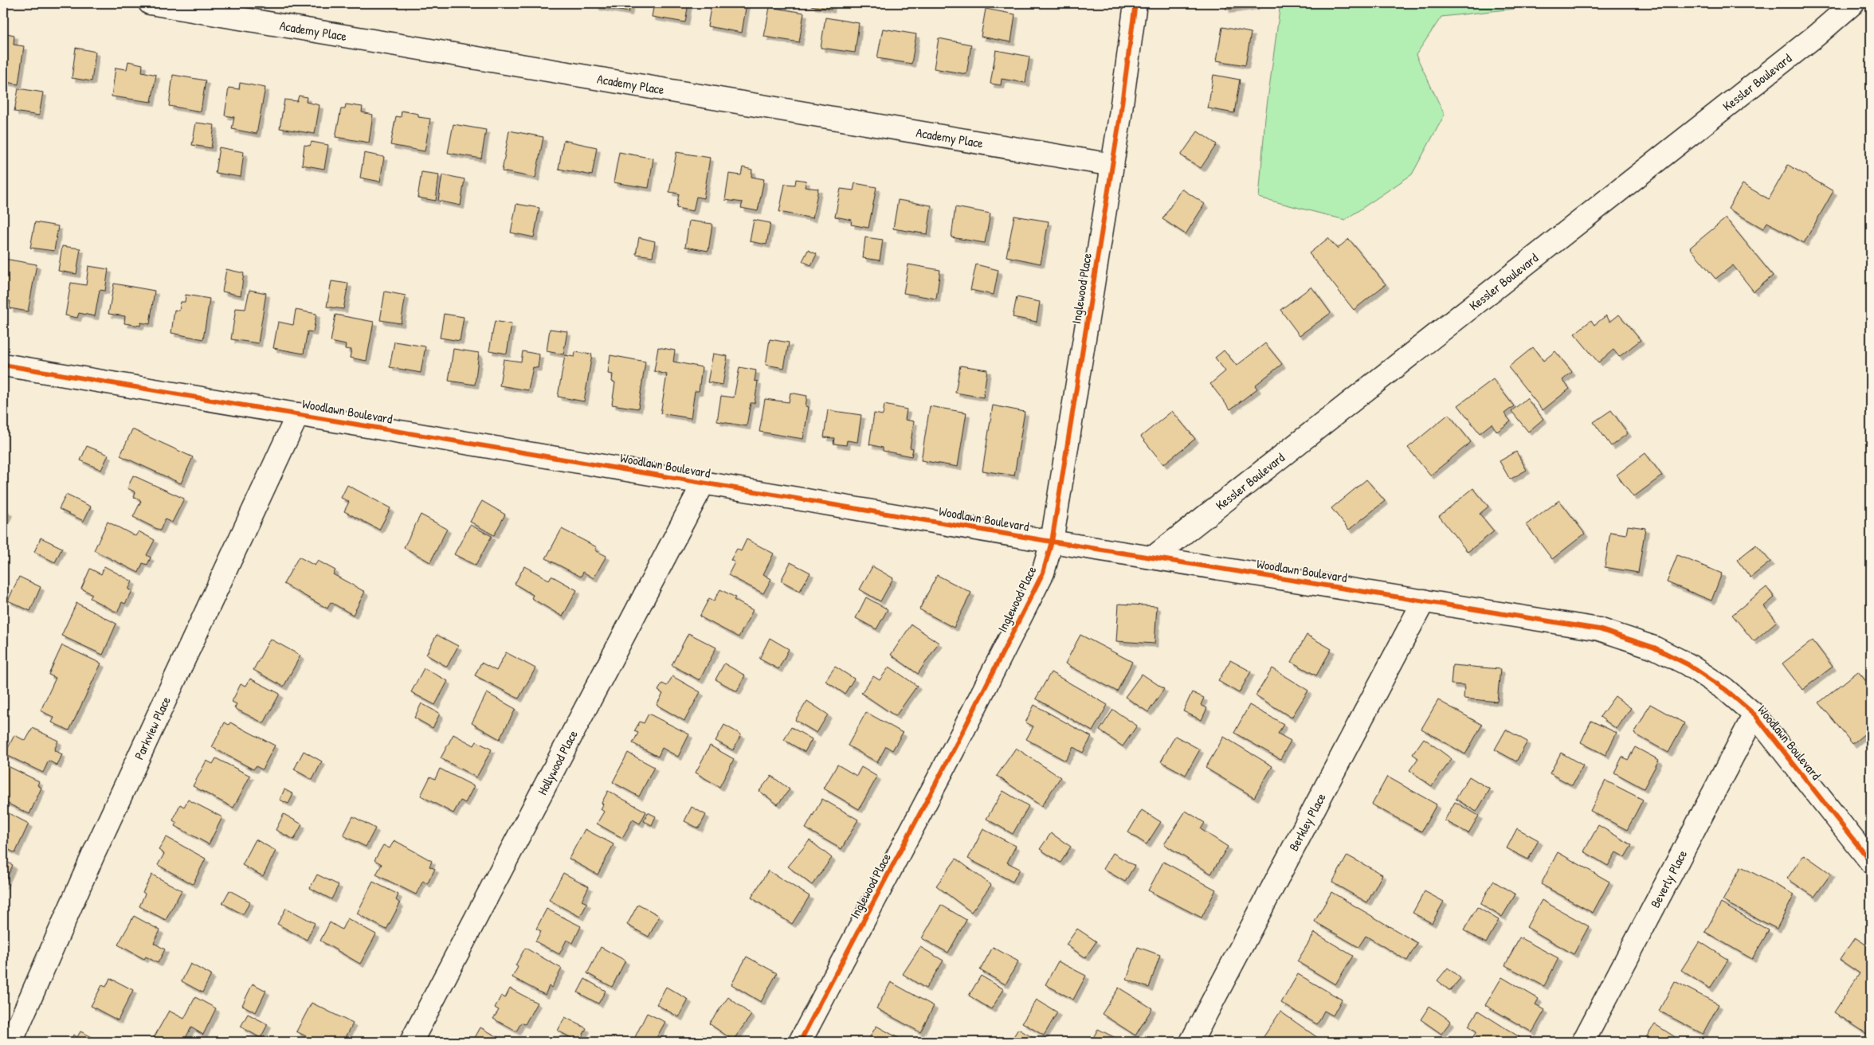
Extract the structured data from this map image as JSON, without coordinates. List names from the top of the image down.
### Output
{
  "streets": {
    "street": [
      "Academy Place",
      "Kessler Boulevard",
      "Inglewood Place",
      "Woodlawn Boulevard",
      "Parkview Place",
      "Hollywood Place",
      "Berkley Place",
      "Beverly Place"
    ]
  },
  "crossings": [
    ["Academy Place", "Inglewood Place"],
    ["Kessler Boulevard", "Woodlawn Boulevard"],
    ["Inglewood Place", "Woodlawn Boulevard"],
    ["Woodlawn Boulevard", "Parkview Place"],
    ["Woodlawn Boulevard", "Hollywood Place"],
    ["Woodlawn Boulevard", "Berkley Place"],
    ["Woodlawn Boulevard", "Beverly Place"]
  ]
}
